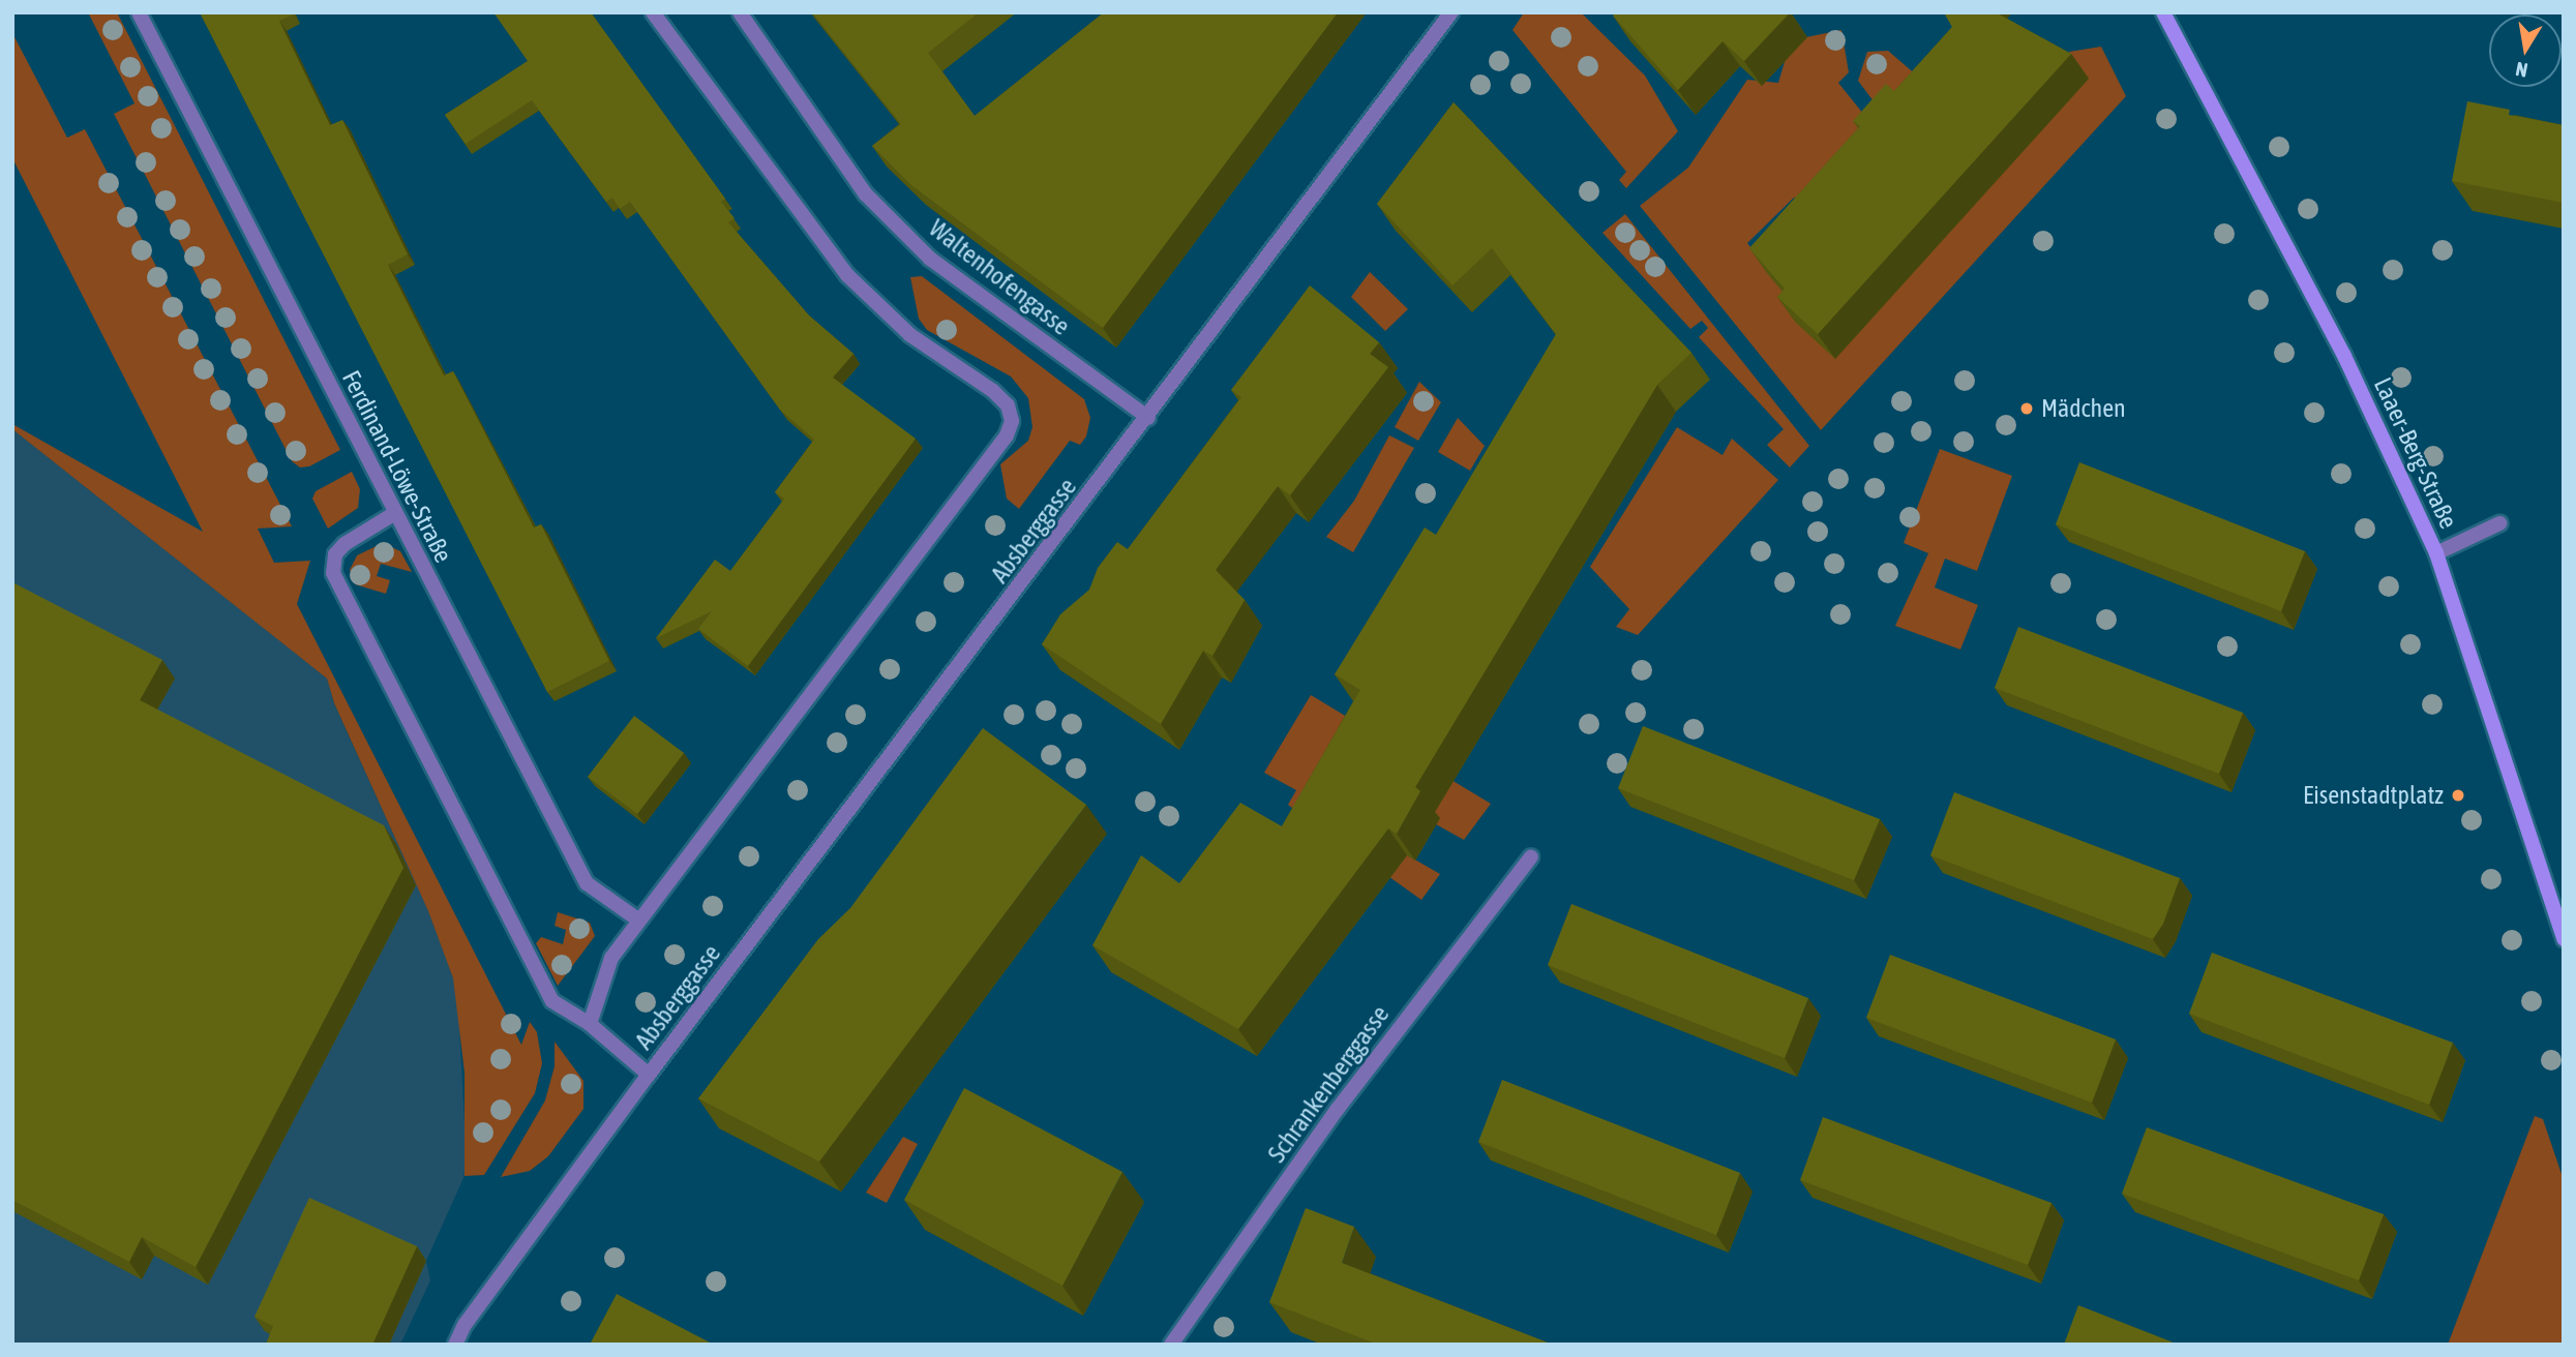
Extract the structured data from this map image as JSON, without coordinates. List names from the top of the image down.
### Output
{
  "streets": {
    "main road": ["Laaer-Berg-Straße"],
    "street": [
      "Waltenhofengasse",
      "Ferdinand-Löwe-Straße",
      "Absberggasse",
      "Schrankenberggasse"
    ]
  },
  "crossings": [
    ["Waltenhofengasse", "Absberggasse"],
    ["Ferdinand-Löwe-Straße", "Absberggasse"]
  ],
  "places": ["Mädchen", "Eisenstadtplatz"],
  "north": "bottom"
}
